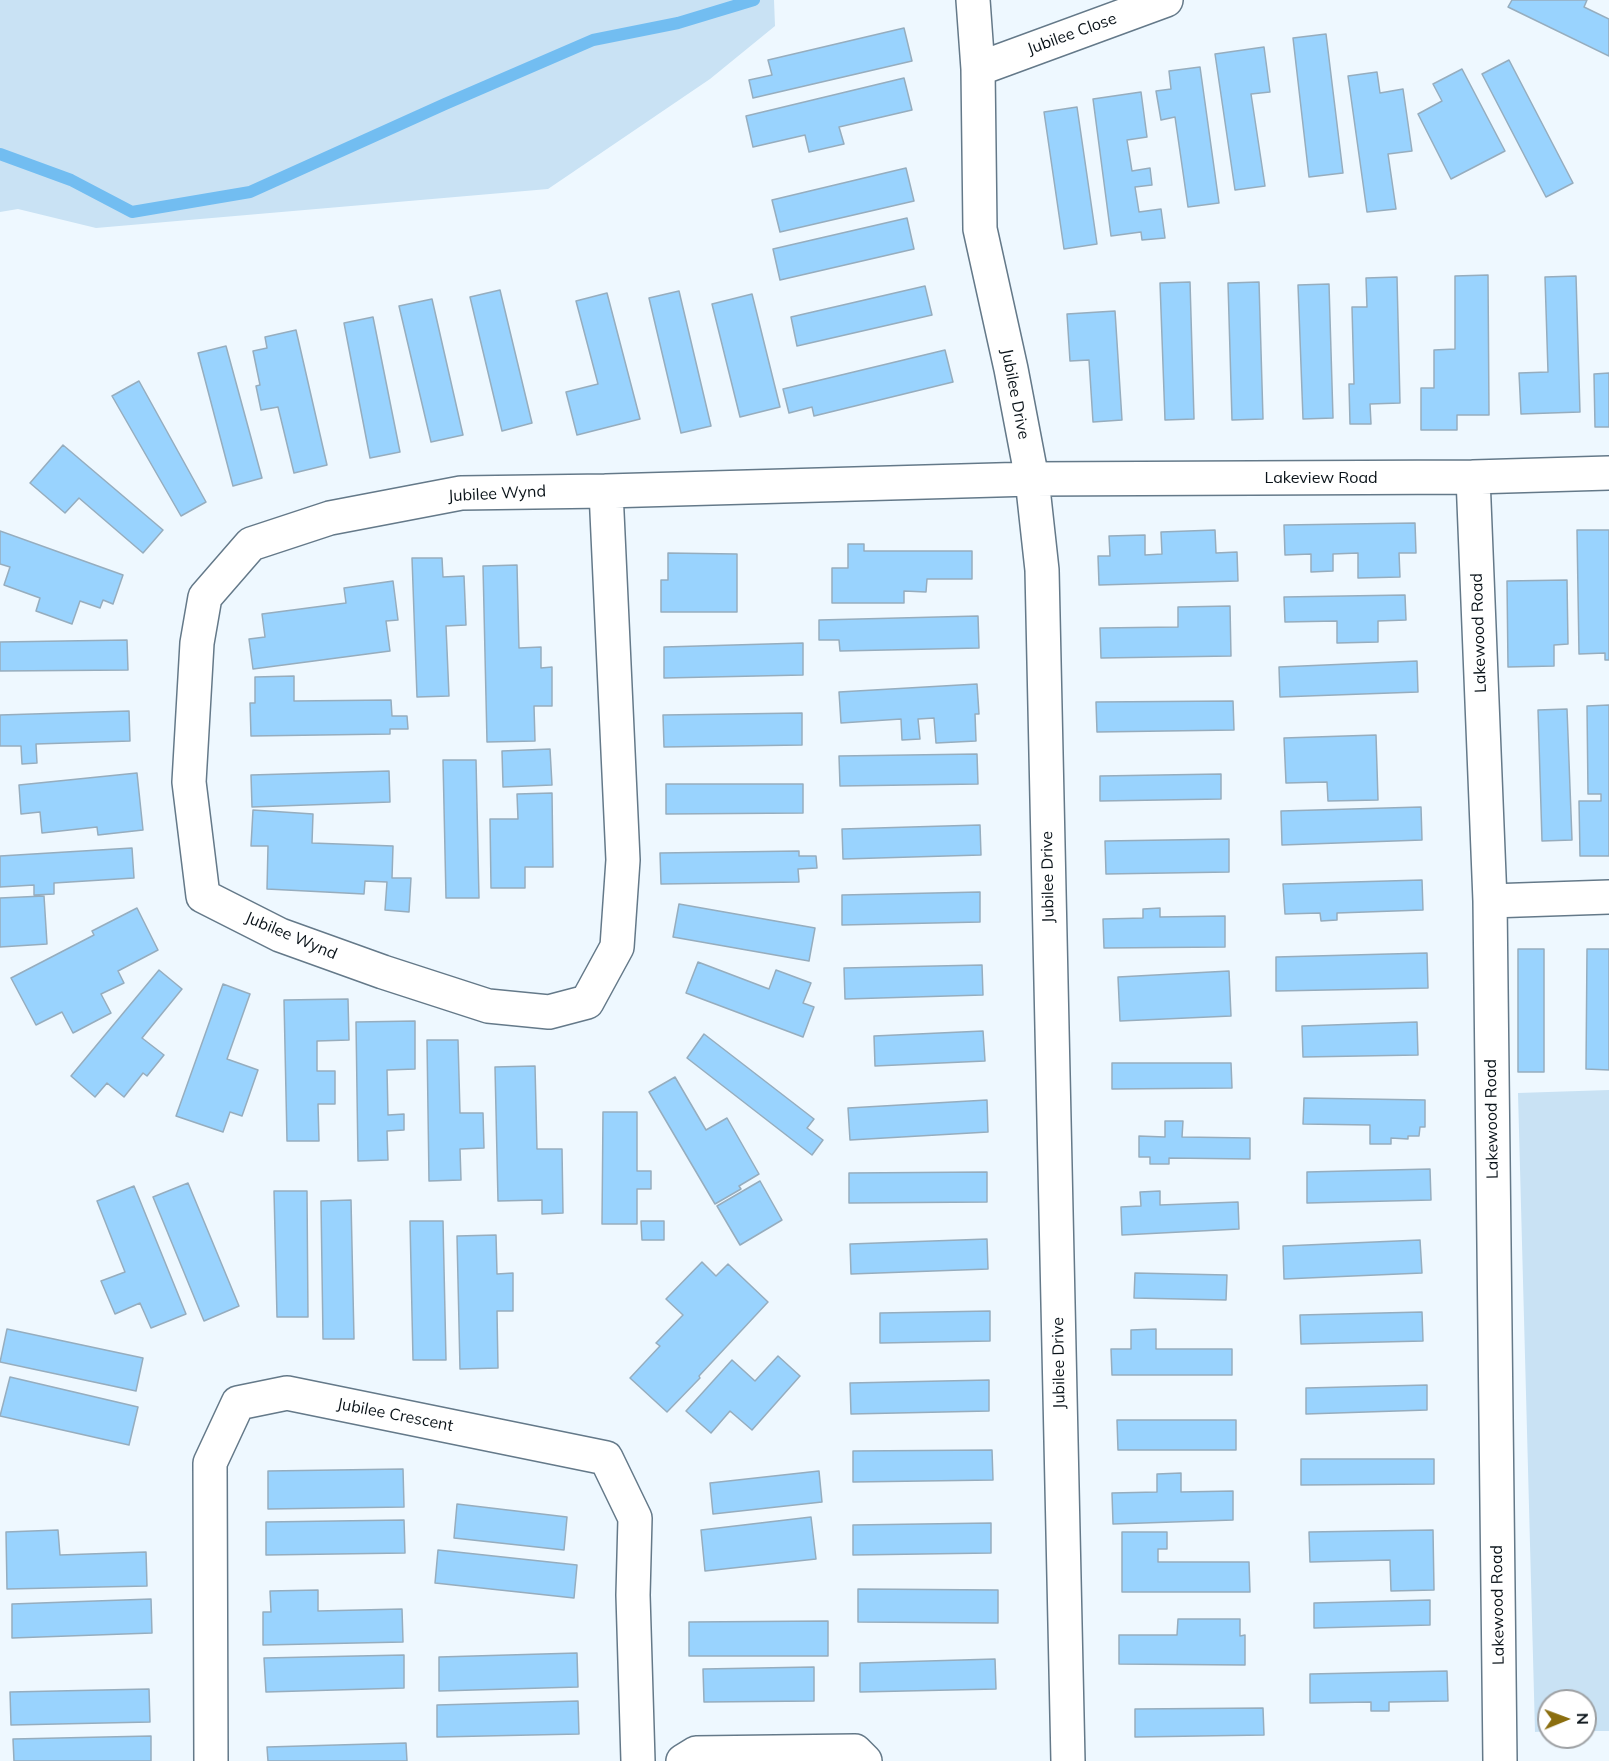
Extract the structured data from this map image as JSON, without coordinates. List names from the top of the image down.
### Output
{
  "streets": {
    "street": [
      "Jubilee Close",
      "Jubilee Drive",
      "Lakeview Road",
      "Jubilee Wynd",
      "Lakewood Road",
      "Jubilee Crescent"
    ]
  },
  "crossings": [
    ["Jubilee Close", "Jubilee Drive"],
    ["Jubilee Drive", "Lakeview Road"],
    ["Jubilee Drive", "Jubilee Wynd"],
    ["Lakeview Road", "Jubilee Wynd"],
    ["Lakeview Road", "Lakewood Road"]
  ],
  "north": "right"
}
